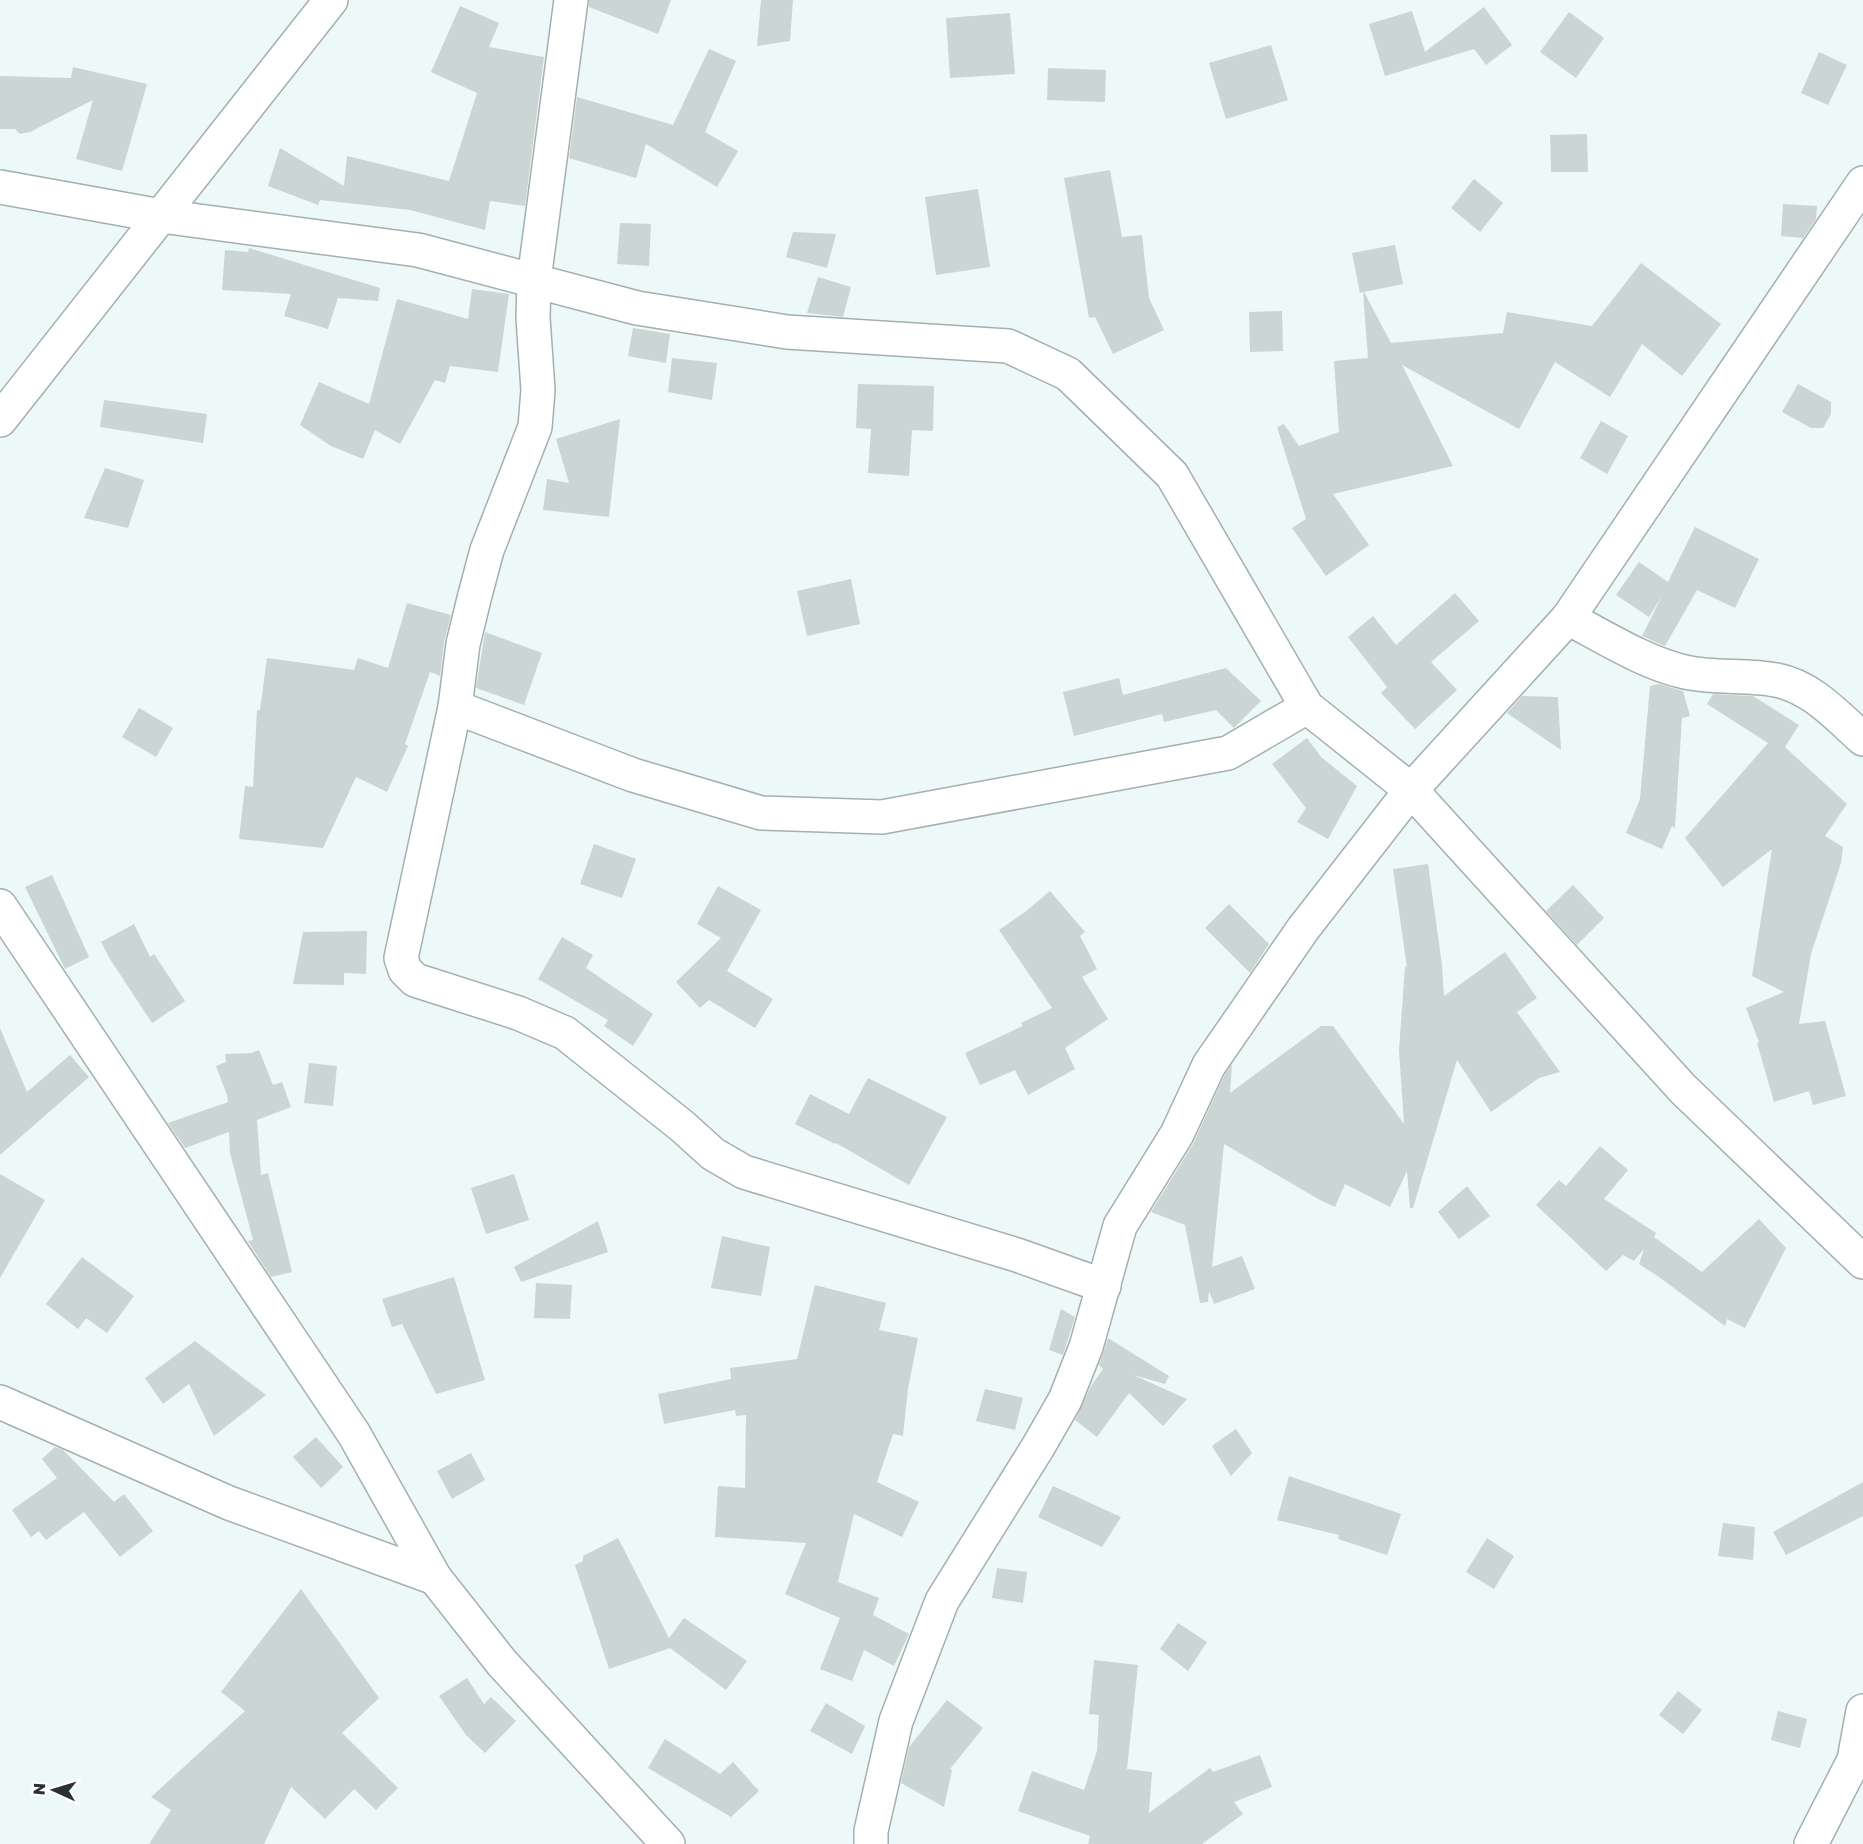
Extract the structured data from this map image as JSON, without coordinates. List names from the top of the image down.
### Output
{
  "north": "left"
}
